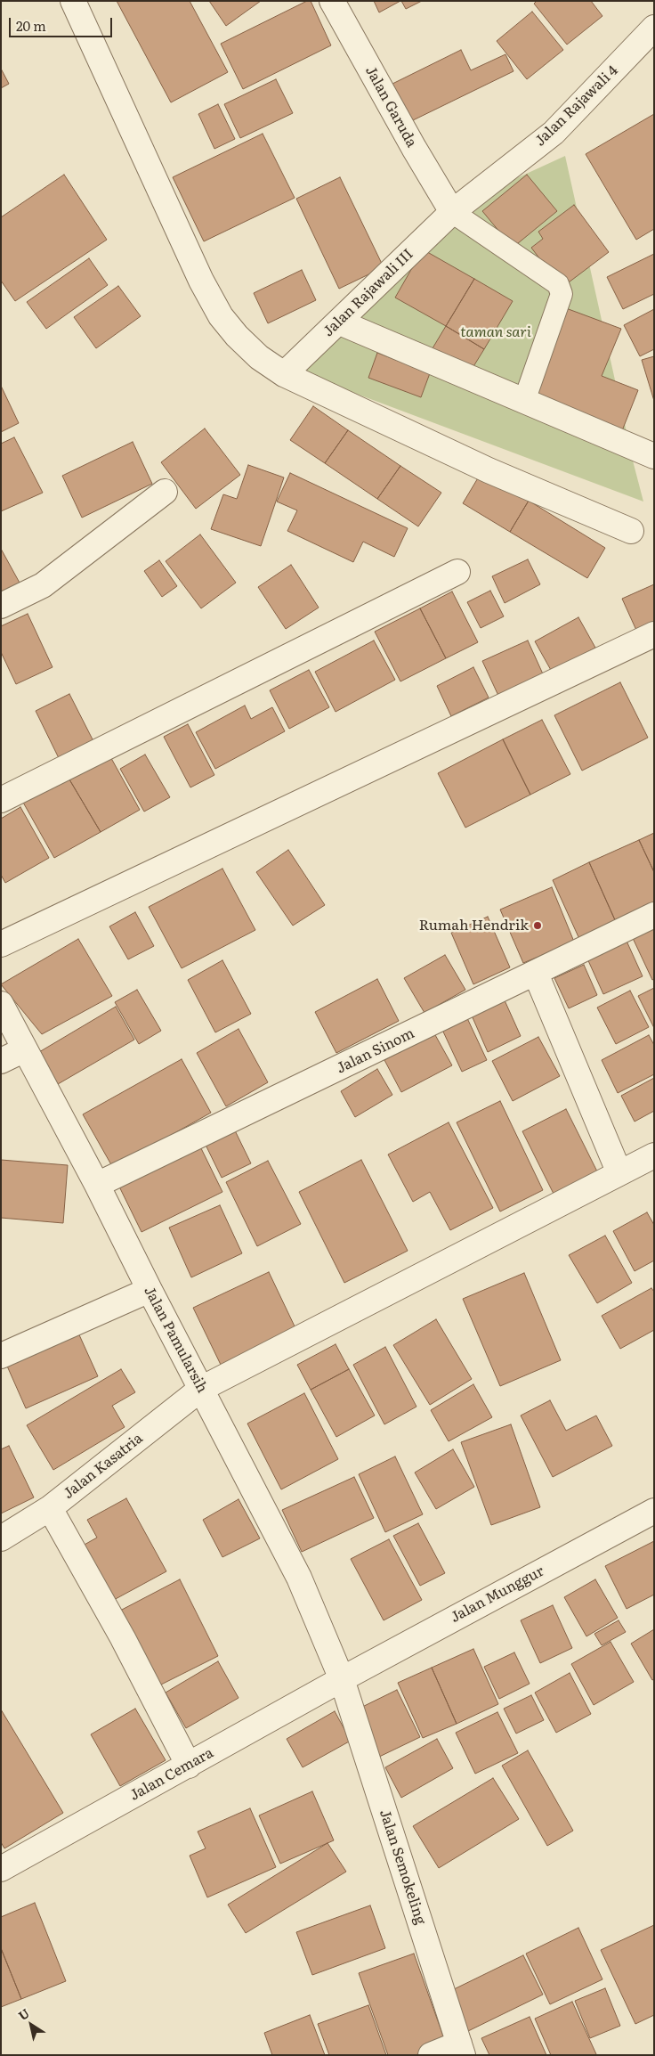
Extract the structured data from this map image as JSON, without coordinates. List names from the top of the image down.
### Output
{
  "streets": {
    "street": [
      "Jalan Rajawali 4",
      "Jalan Garuda",
      "Jalan Rajawali III",
      "Jalan Sinom",
      "Jalan Pamularsih",
      "Jalan Kasatria",
      "Jalan Munggur",
      "Jalan Cemara",
      "Jalan Semokeling"
    ]
  },
  "crossings": [
    ["Jalan Rajawali 4", "Jalan Garuda"],
    ["Jalan Rajawali 4", "Jalan Rajawali III"],
    ["Jalan Garuda", "Jalan Rajawali III"],
    ["Jalan Sinom", "Jalan Pamularsih"],
    ["Jalan Pamularsih", "Jalan Kasatria"],
    ["Jalan Pamularsih", "Jalan Munggur"],
    ["Jalan Pamularsih", "Jalan Cemara"],
    ["Jalan Pamularsih", "Jalan Semokeling"],
    ["Jalan Munggur", "Jalan Cemara"],
    ["Jalan Munggur", "Jalan Semokeling"],
    ["Jalan Cemara", "Jalan Semokeling"]
  ],
  "parks": ["taman sari"],
  "places": ["Rumah Hendrik"],
  "scale_bar": "20 m",
  "north": "top left"
}
